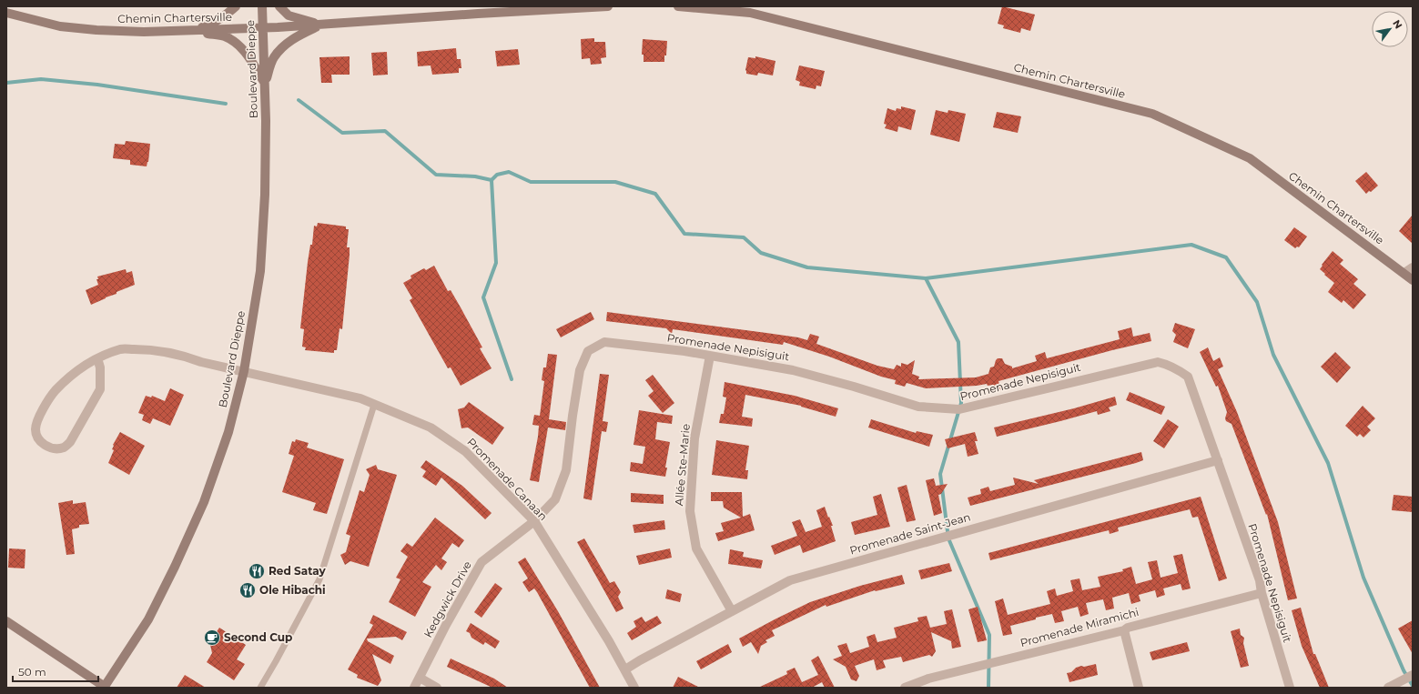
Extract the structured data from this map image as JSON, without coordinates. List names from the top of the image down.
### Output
{
  "streets": {
    "street": [
      "Chemin Chartersville",
      "Boulevard Dieppe",
      "Promenade Nepisiguit",
      "Allée Ste-Marie",
      "Promenade Canaan",
      "Promenade Saint-Jean",
      "Kedgwick Drive",
      "Promenade Miramichi"
    ]
  },
  "crossings": [
    ["Chemin Chartersville", "Boulevard Dieppe"],
    ["Boulevard Dieppe", "Promenade Canaan"],
    ["Promenade Nepisiguit", "Allée Ste-Marie"],
    ["Promenade Nepisiguit", "Promenade Canaan"],
    ["Promenade Nepisiguit", "Promenade Saint-Jean"],
    ["Promenade Nepisiguit", "Kedgwick Drive"],
    ["Promenade Nepisiguit", "Promenade Miramichi"],
    ["Allée Ste-Marie", "Promenade Saint-Jean"],
    ["Promenade Canaan", "Promenade Saint-Jean"],
    ["Promenade Canaan", "Kedgwick Drive"]
  ],
  "places": {
    "restaurant": ["Red Satay", "Ole Hibachi"],
    "cafe": ["Second Cup"]
  },
  "scale_bar": "50 m",
  "north": "top right"
}
